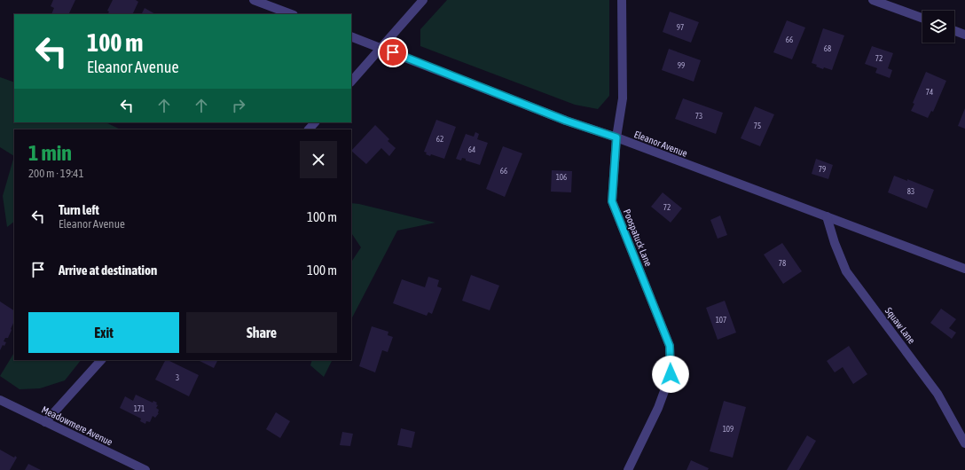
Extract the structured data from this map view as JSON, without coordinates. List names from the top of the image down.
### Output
{
  "streets": {
    "street": [
      "Eleanor Avenue",
      "Poospatuck Lane",
      "Squaw Lane",
      "Meadowmere Avenue"
    ]
  },
  "crossings": [
    ["Eleanor Avenue", "Poospatuck Lane"],
    ["Eleanor Avenue", "Squaw Lane"]
  ],
  "house_numbers": [
    "97",
    "66",
    "68",
    "72",
    "99",
    "74",
    "73",
    "75",
    "62",
    "64",
    "79",
    "66",
    "106",
    "83",
    "72",
    "78",
    "107",
    "3",
    "171",
    "109"
  ],
  "page": {
    "turn": ["100 m", "Eleanor Avenue"],
    "heading": ["1 min", "200 m · 19:41"],
    "list": [
      {
        "name": "Turn left",
        "note": "Eleanor Avenue",
        "value": "100 m"
      },
      {
        "name": "Arrive at destination",
        "value": "100 m"
      }
    ],
    "buttons": ["Exit", "Share"]
  }
}
